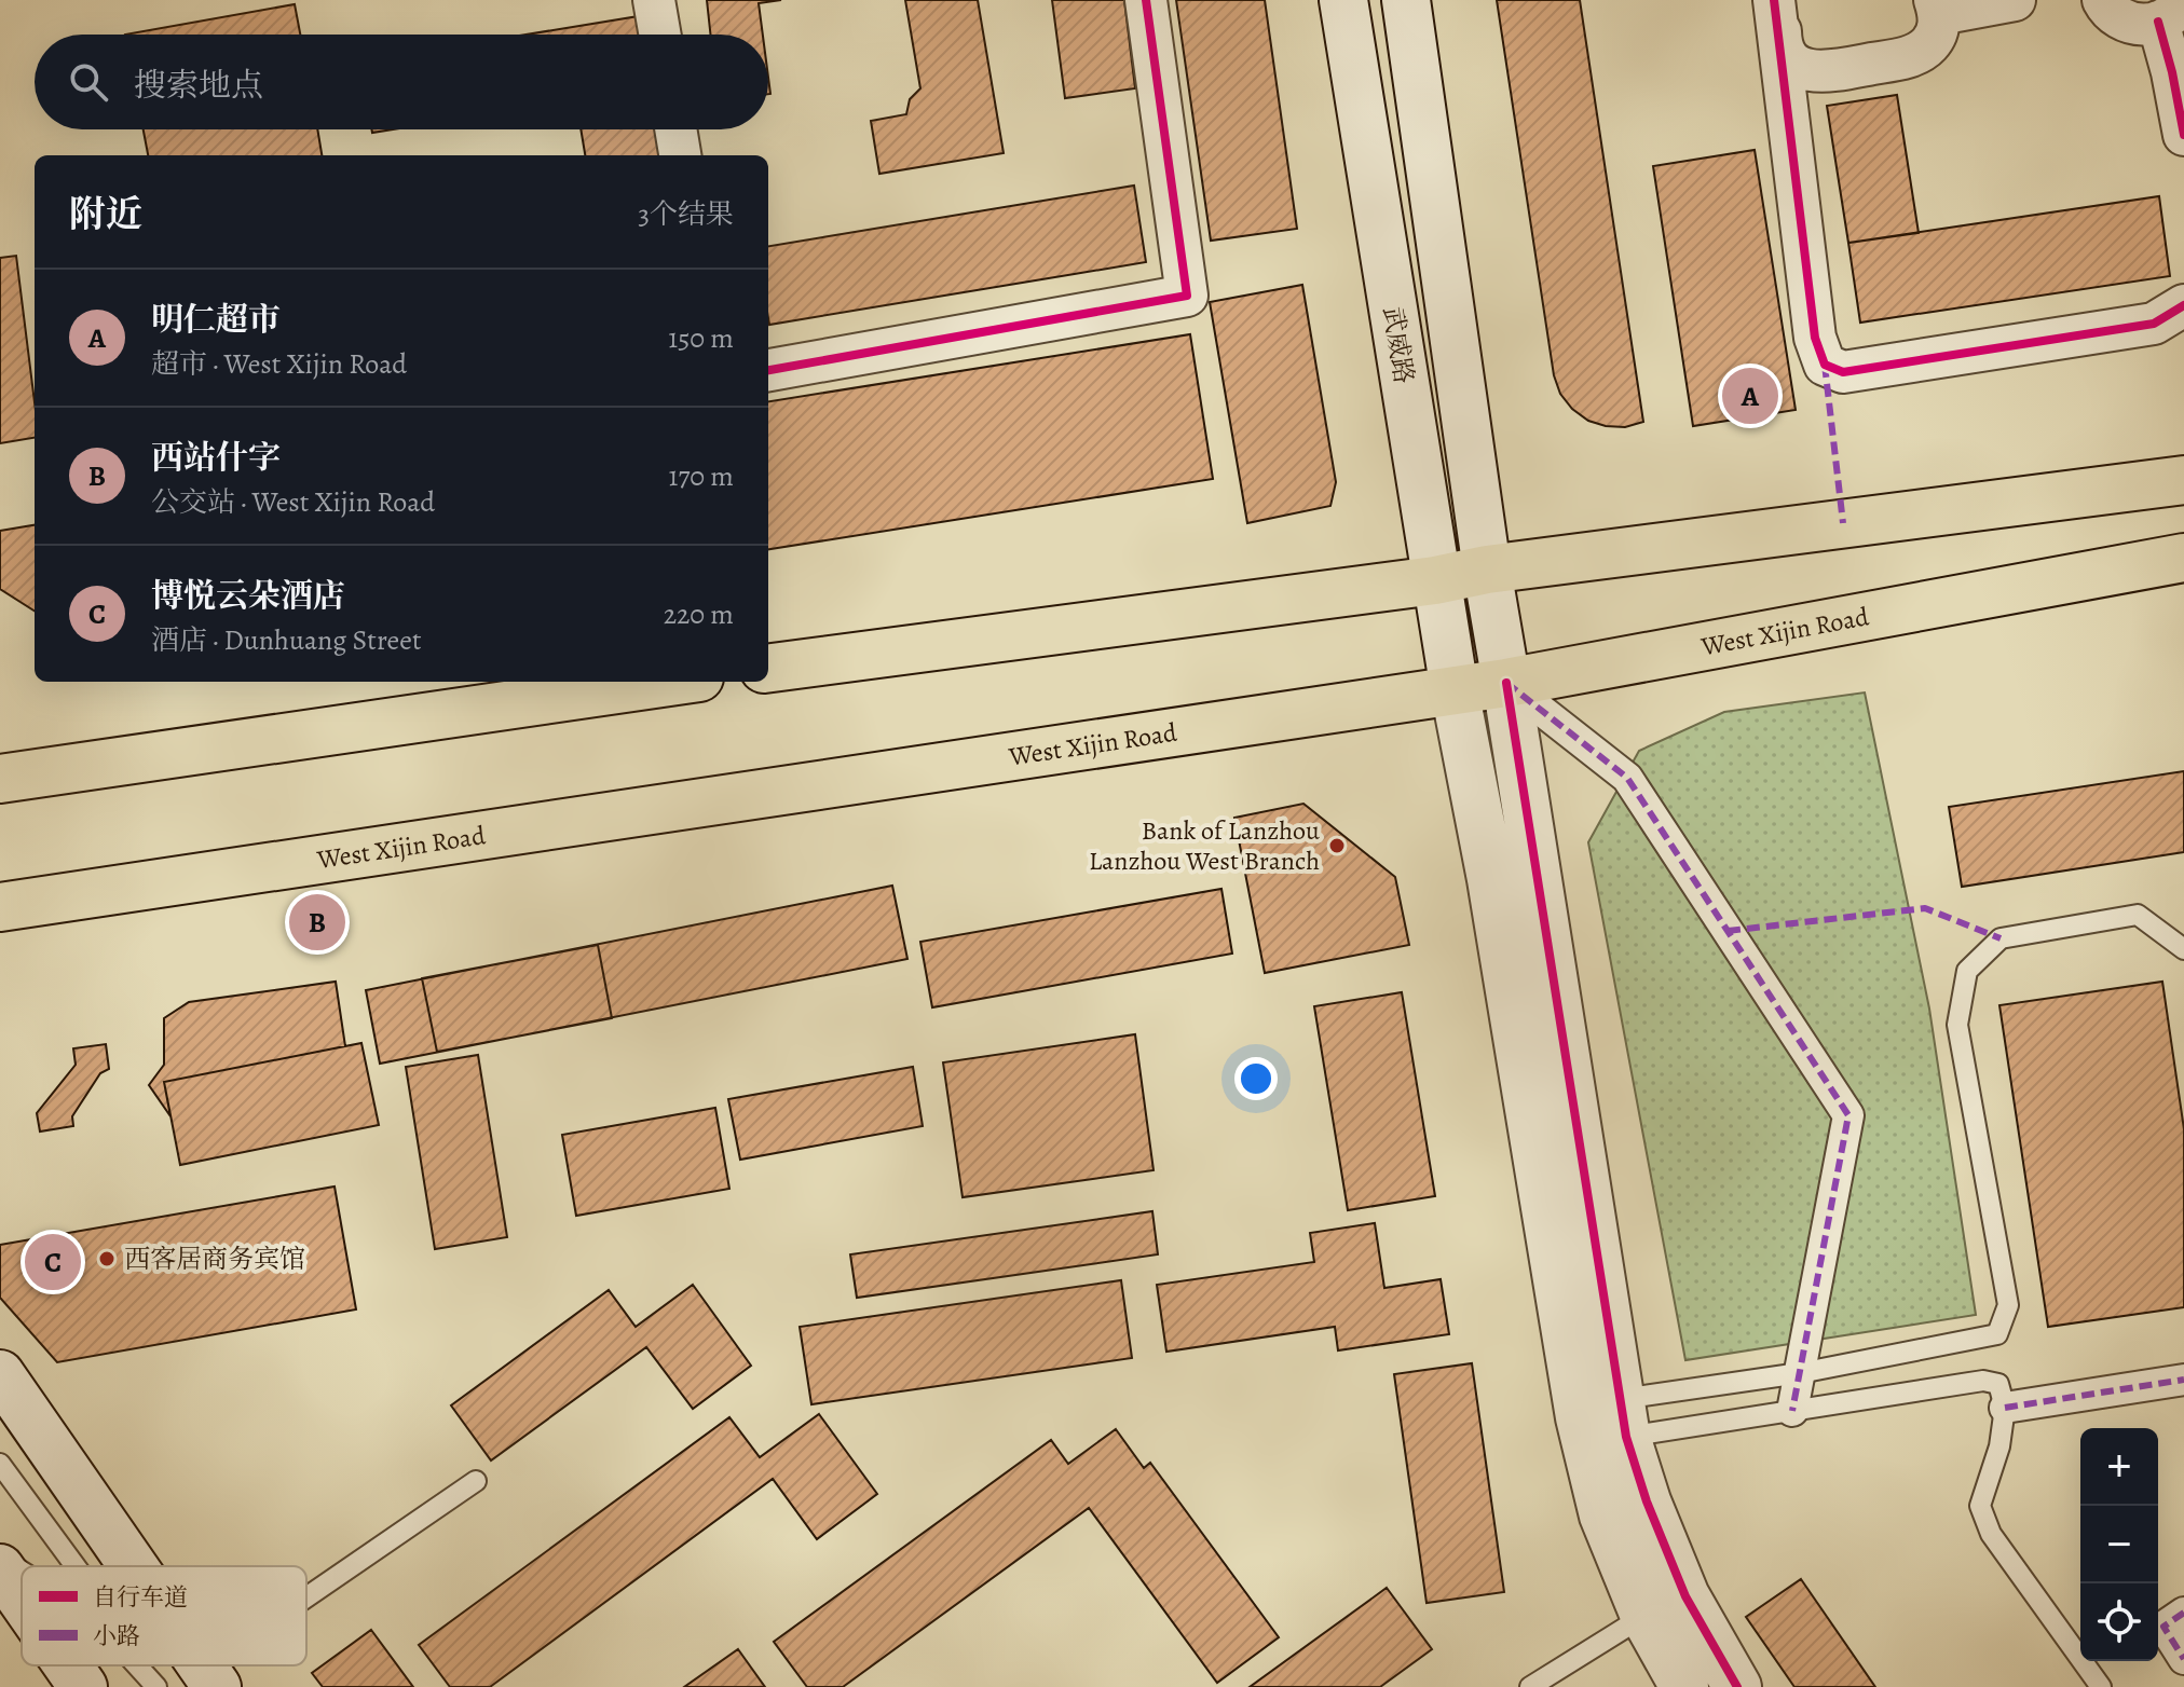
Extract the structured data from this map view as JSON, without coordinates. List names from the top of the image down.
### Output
{
  "streets": {
    "main road": ["West Xijin Road"],
    "street": ["武威路"]
  },
  "crossings": [
    ["武威路", "West Xijin Road"]
  ],
  "places": ["Bank of Lanzhou Lanzhou West Branch", "西客居商务宾馆"],
  "legend": ["自行车道", "小路"],
  "page": {
    "search": "搜索地点",
    "heading": ["附近", "3个结果"],
    "list": [
      {
        "mark": "A",
        "name": "明仁超市",
        "note": "超市 · West Xijin Road",
        "value": "150 m"
      },
      {
        "mark": "B",
        "name": "西站什字",
        "note": "公交站 · West Xijin Road",
        "value": "170 m"
      },
      {
        "mark": "C",
        "name": "博悦云朵酒店",
        "note": "酒店 · Dunhuang Street",
        "value": "220 m"
      }
    ],
    "pins": ["A", "B", "C"],
    "map_buttons": ["+", "−"]
  }
}
